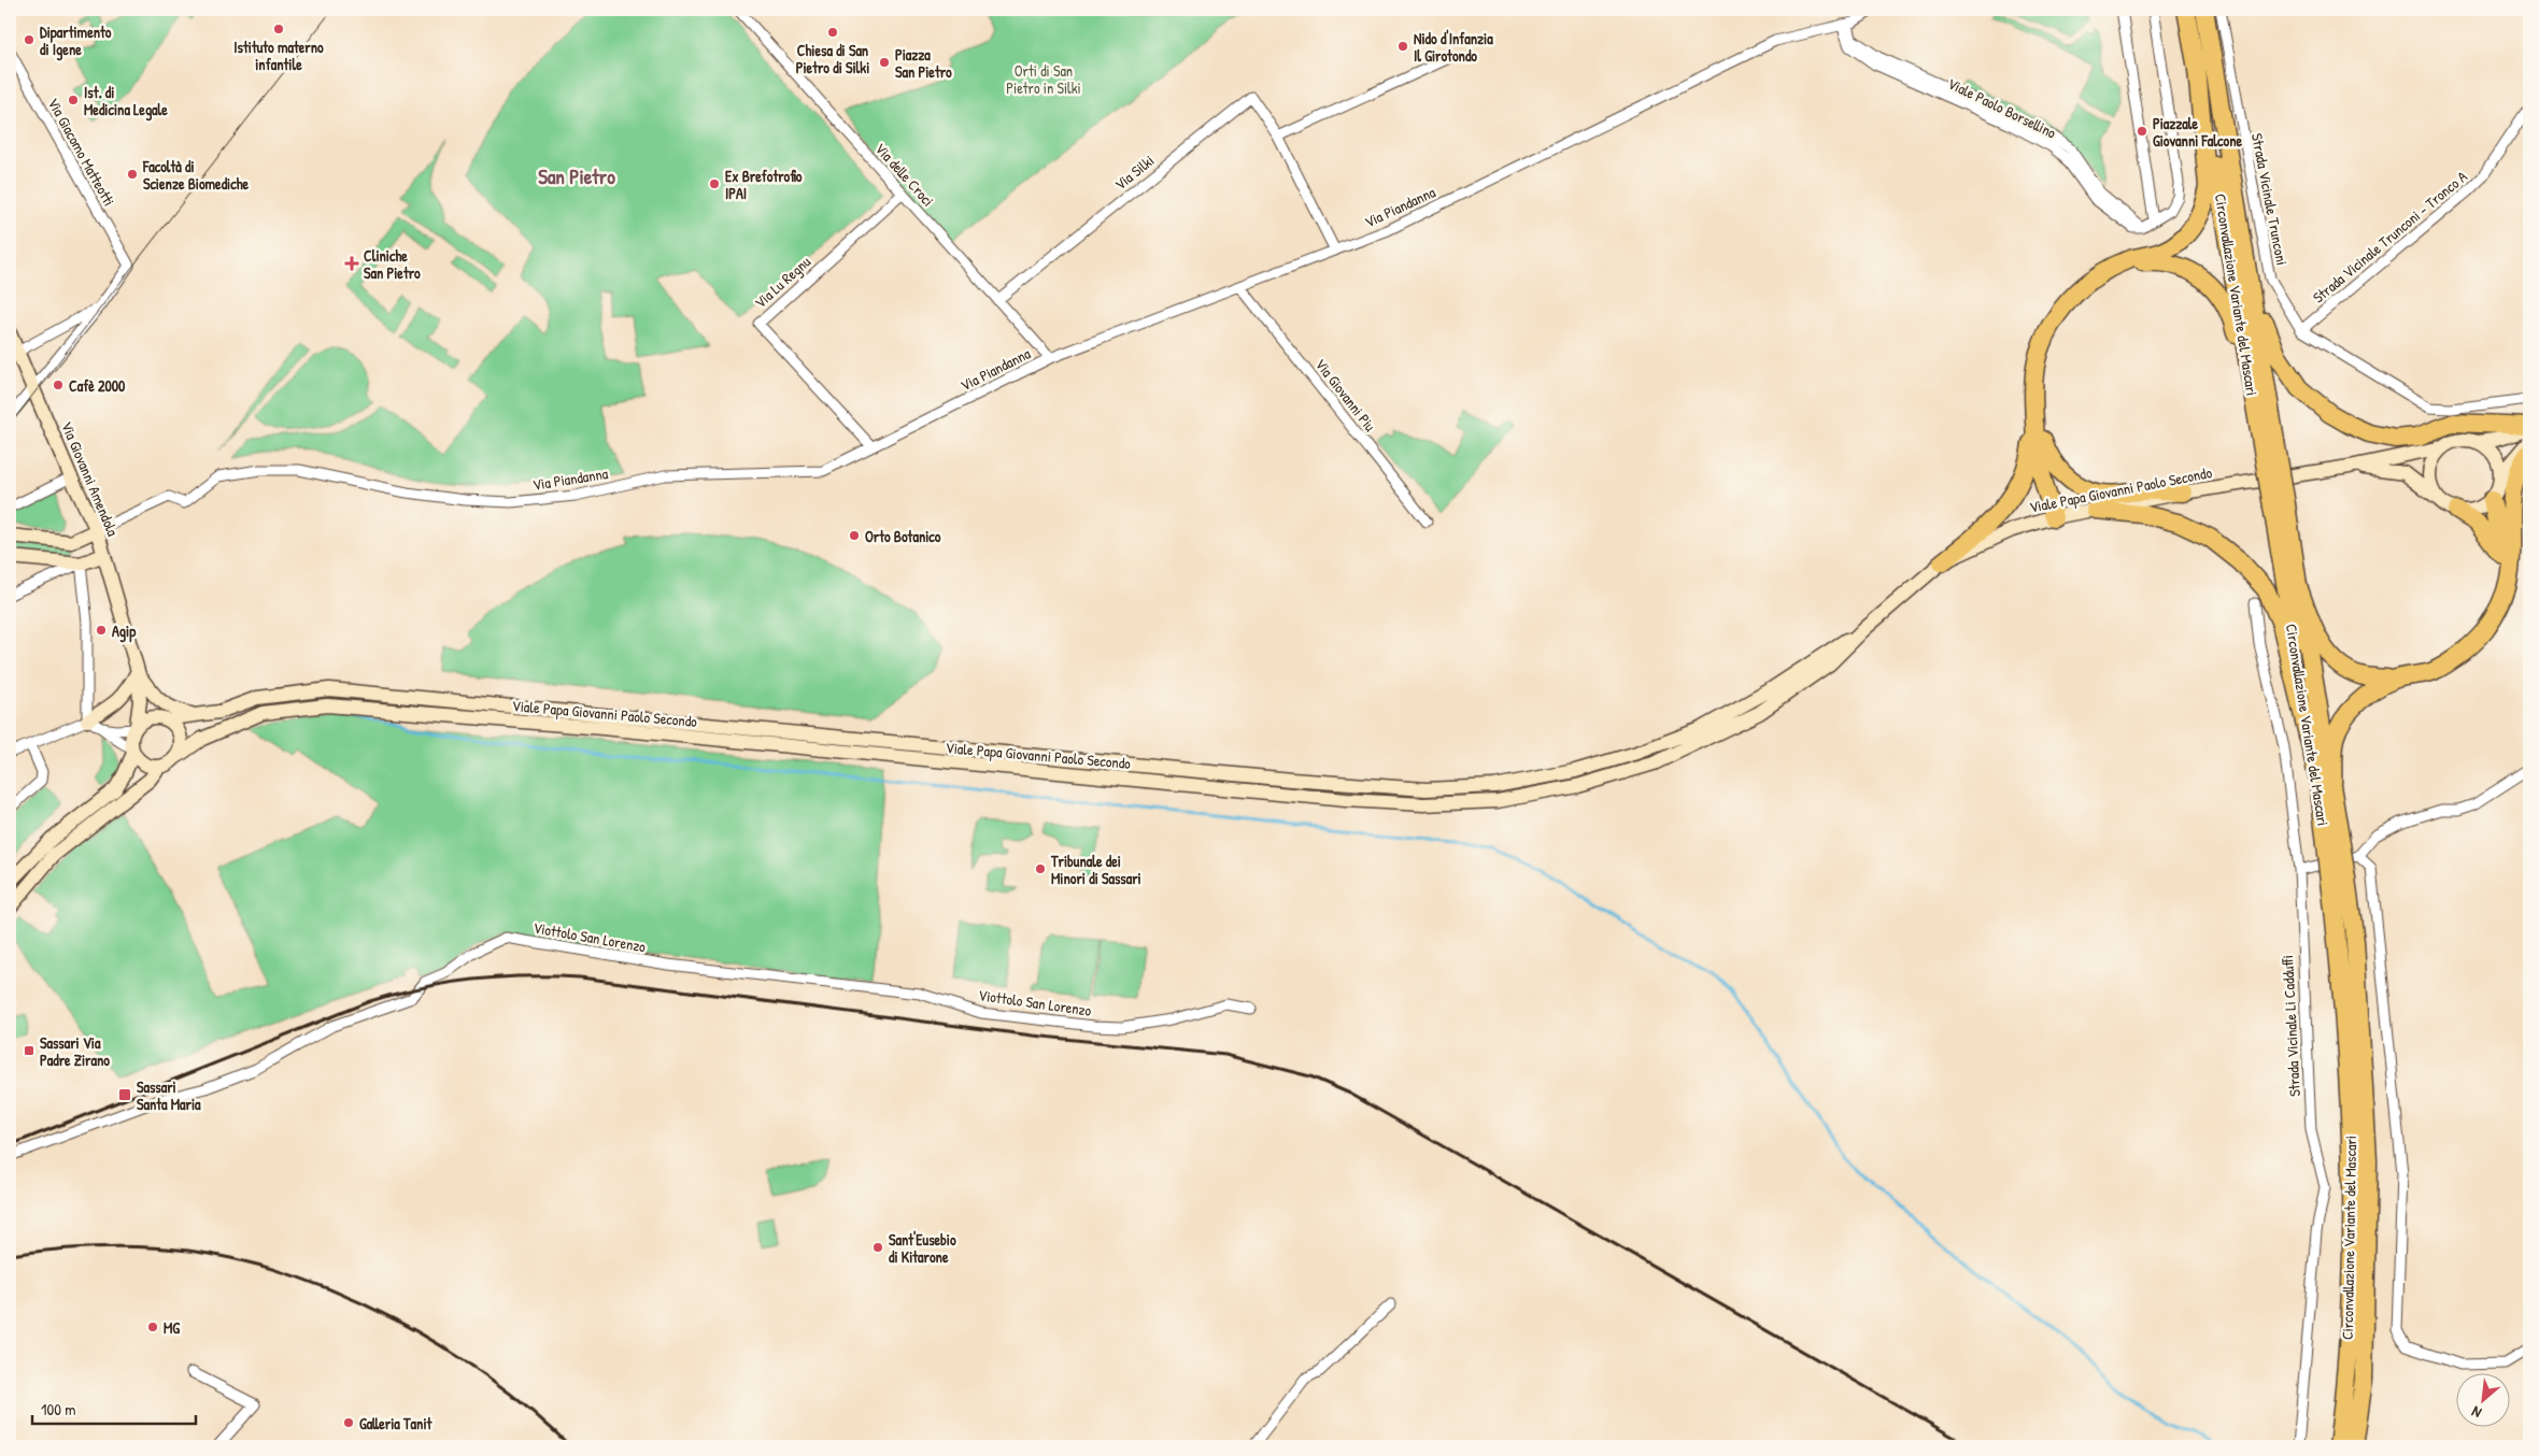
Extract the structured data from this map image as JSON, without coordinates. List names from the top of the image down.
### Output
{
  "streets": {
    "highway": ["Circonvallazione Variante del Mascari"],
    "main road": ["Via Giovanni Amendola", "Viale Papa Giovanni Paolo Secondo"],
    "street": [
      "Viale Paolo Borsellino",
      "Via Giacomo Matteotti",
      "Via Silki",
      "Via delle Croci",
      "Strada Vicinale Trunconi",
      "Via Piandanna",
      "Strada Vicinale Trunconi - Tronco A",
      "Via Lu Regnu",
      "Via Giovanni Piu",
      "Viottolo San Lorenzo",
      "Strada Vicinale Li Cadduffi"
    ]
  },
  "crossings": [
    ["Viale Paolo Borsellino", "Via Piandanna"],
    ["Via Silki", "Via delle Croci"],
    ["Via Silki", "Via Piandanna"],
    ["Via delle Croci", "Via Piandanna"],
    ["Via delle Croci", "Via Lu Regnu"],
    ["Strada Vicinale Trunconi", "Strada Vicinale Trunconi - Tronco A"],
    ["Strada Vicinale Trunconi", "Circonvallazione Variante del Mascari"],
    ["Via Piandanna", "Via Lu Regnu"],
    ["Via Piandanna", "Via Giovanni Piu"],
    ["Via Piandanna", "Via Giovanni Amendola"],
    ["Via Giovanni Amendola", "Viale Papa Giovanni Paolo Secondo"]
  ],
  "districts": ["San Pietro"],
  "parks": ["Orti di San Pietro in Silki"],
  "places": {
    "other": [
      "Istituto materno infantile",
      "Chiesa di San Pietro di Silki",
      "Dipartimento di Igene",
      "Nido d'Infanzia Il Girotondo",
      "Piazza San Pietro",
      "Ist. di Medicina Legale",
      "Piazzale Giovanni Falcone",
      "Facoltà di Scienze Biomediche",
      "Ex Brefotrofio IPAI",
      "Cafè 2000",
      "Orto Botanico",
      "Agip",
      "Tribunale dei Minori di Sassari",
      "Sant'Eusebio di Kitarone",
      "MG",
      "Galleria Tanit"
    ],
    "health": ["Cliniche San Pietro"],
    "transit": ["Sassari Via Padre Zirano", "Sassari Santa Maria"]
  },
  "scale_bar": "100 m",
  "north": "bottom left"
}
